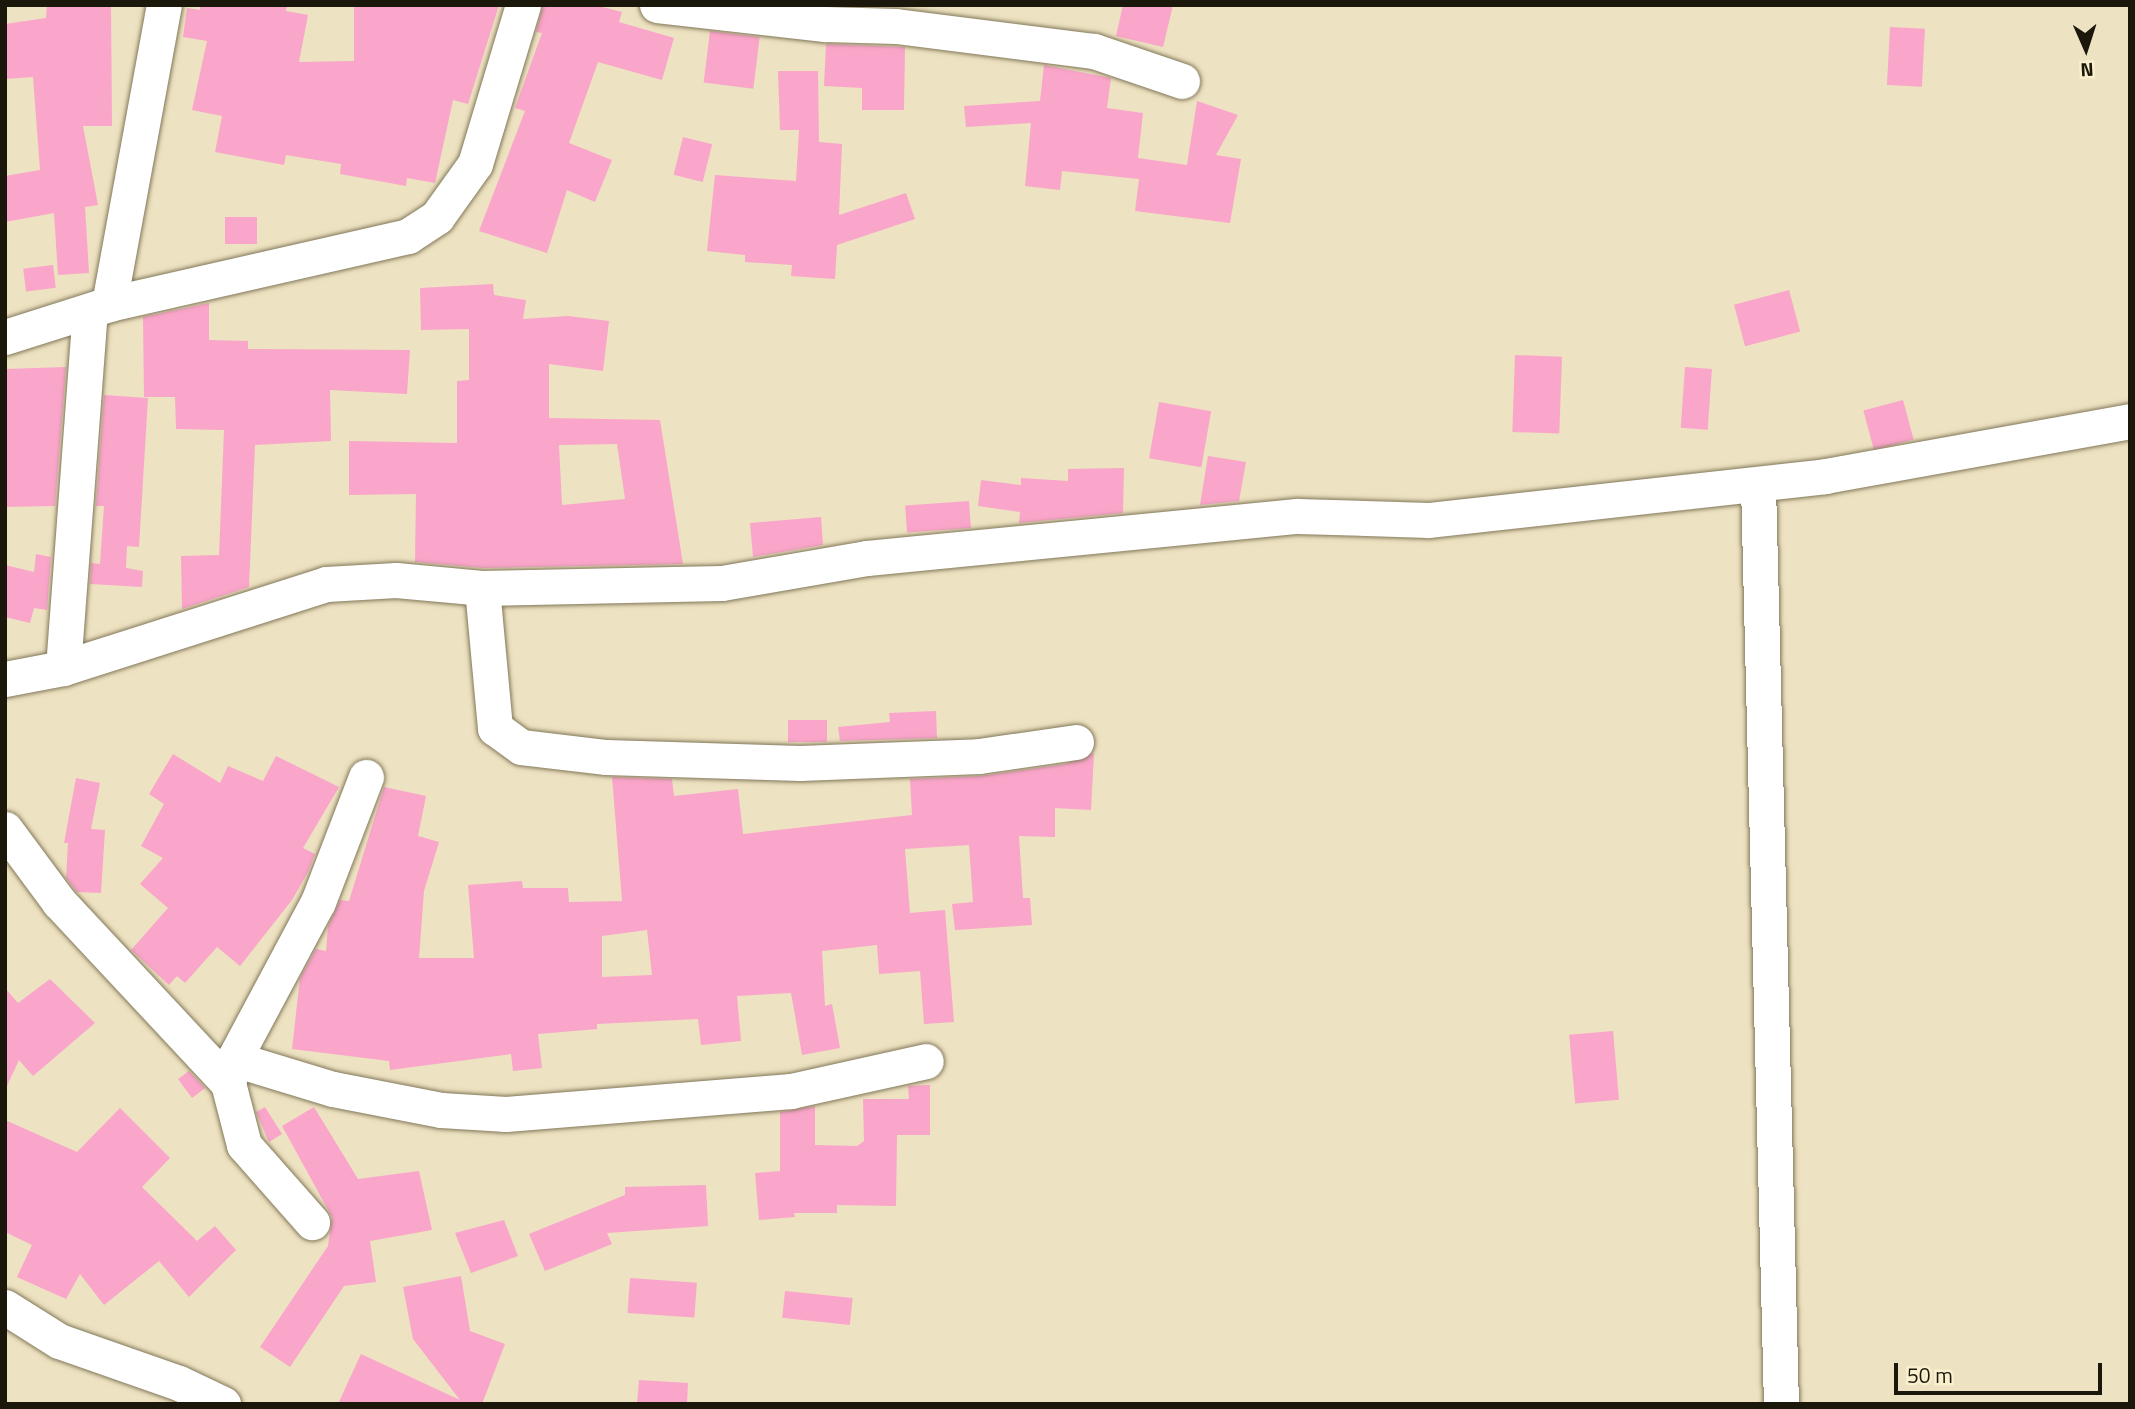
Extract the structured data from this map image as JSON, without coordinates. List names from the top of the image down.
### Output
{
  "scale_bar": "50 m",
  "north": "bottom"
}
